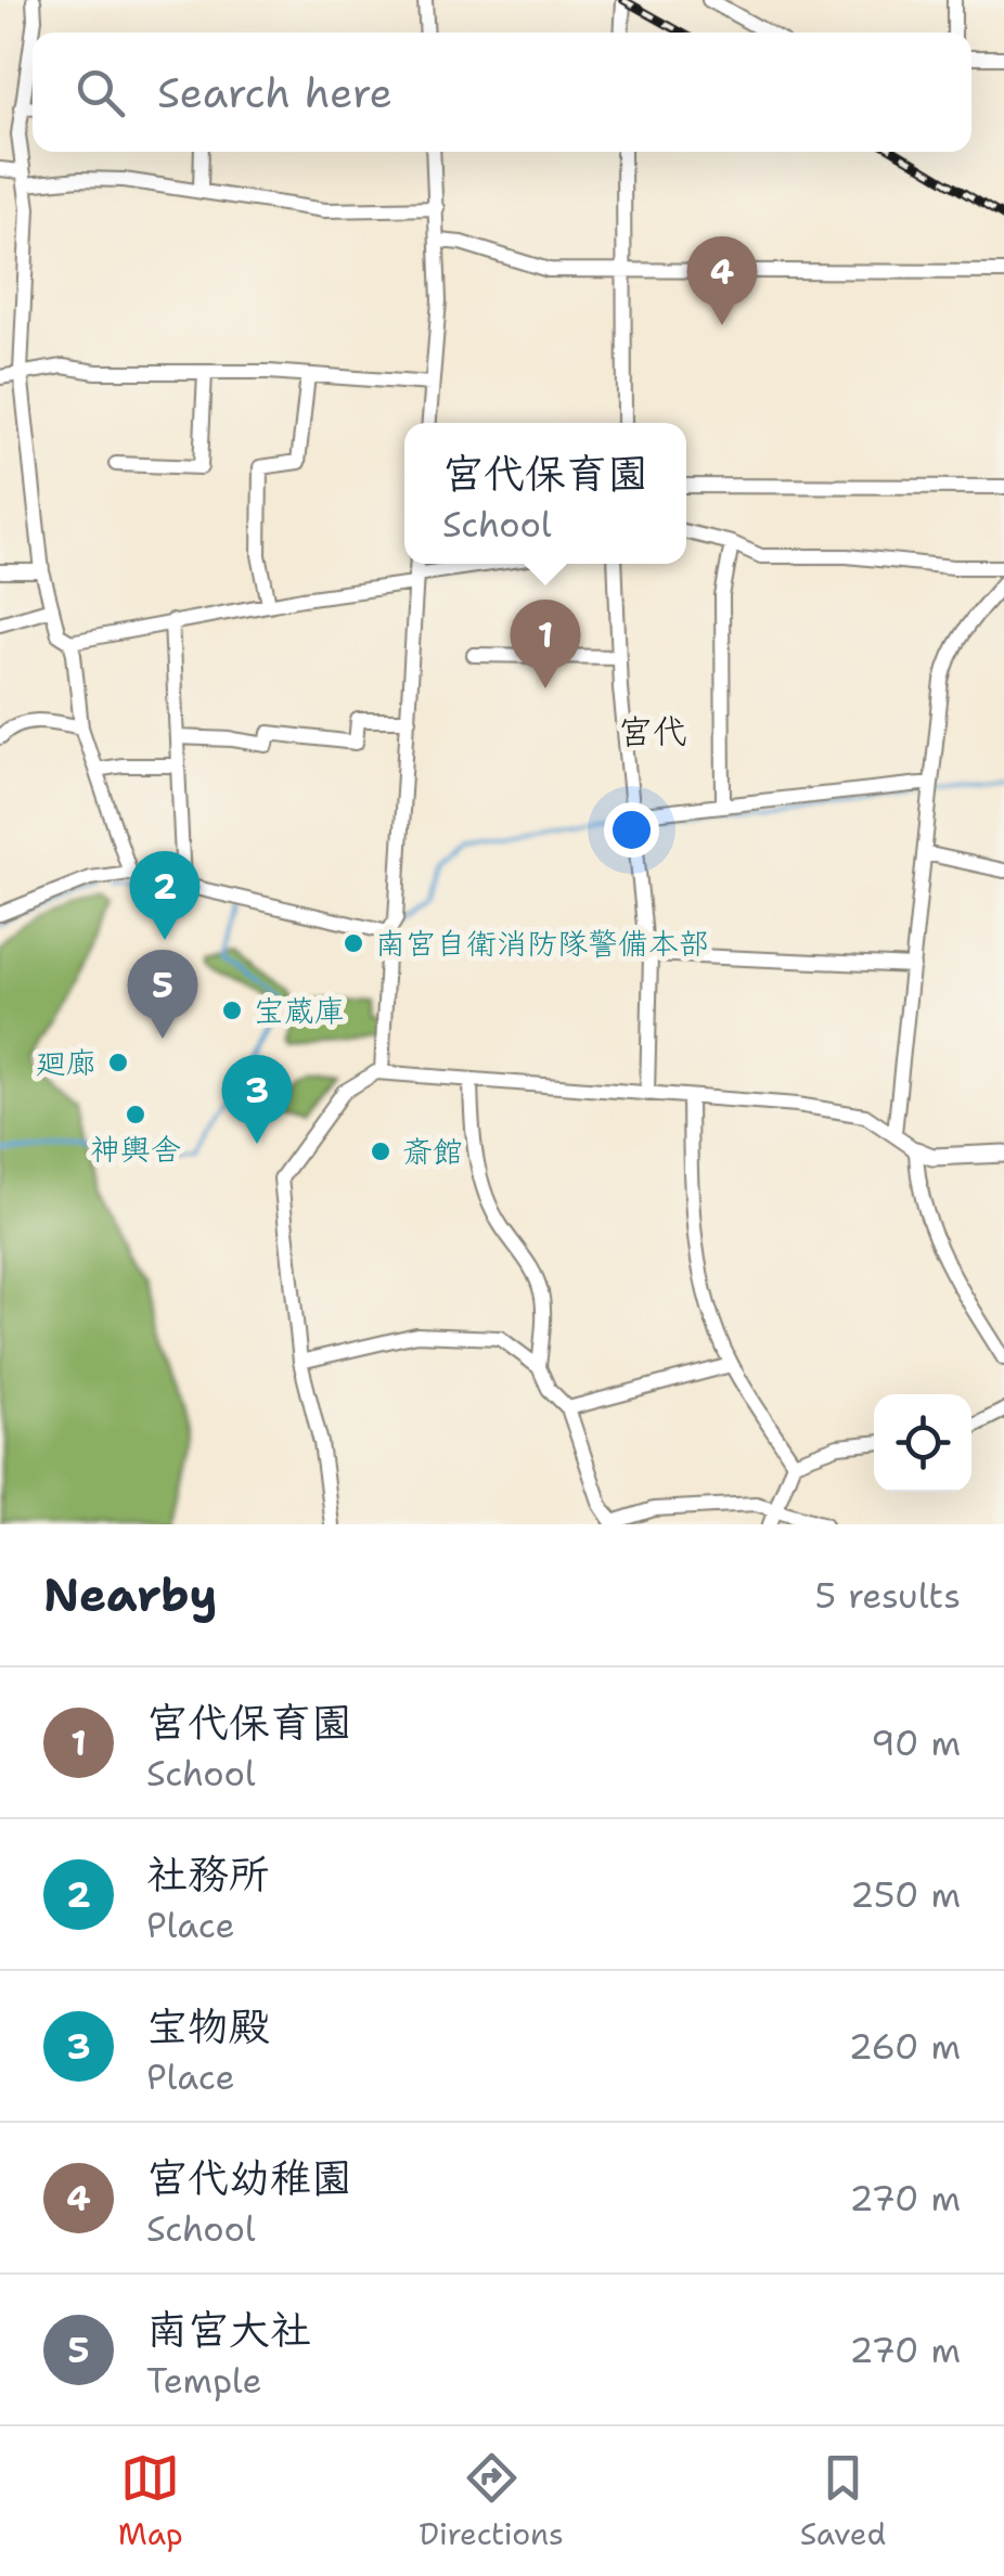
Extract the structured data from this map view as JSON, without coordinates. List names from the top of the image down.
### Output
{
  "districts": ["宮代"],
  "places": [
    "南宮自衛消防隊警備本部",
    "宝蔵庫",
    "廻廊",
    "神輿舎",
    "斎館"
  ],
  "page": {
    "search": "Search here",
    "pins": [
      "4",
      "1",
      "2",
      "5",
      "3"
    ],
    "popup": ["宮代保育園", "School"],
    "heading": ["Nearby", "5 results"],
    "list": [
      {
        "mark": "1",
        "name": "宮代保育園",
        "note": "School",
        "value": "90 m"
      },
      {
        "mark": "2",
        "name": "社務所",
        "note": "Place",
        "value": "250 m"
      },
      {
        "mark": "3",
        "name": "宝物殿",
        "note": "Place",
        "value": "260 m"
      },
      {
        "mark": "4",
        "name": "宮代幼稚園",
        "note": "School",
        "value": "270 m"
      },
      {
        "mark": "5",
        "name": "南宮大社",
        "note": "Temple",
        "value": "270 m"
      }
    ],
    "nav": ["Map", "Directions", "Saved"]
  }
}
